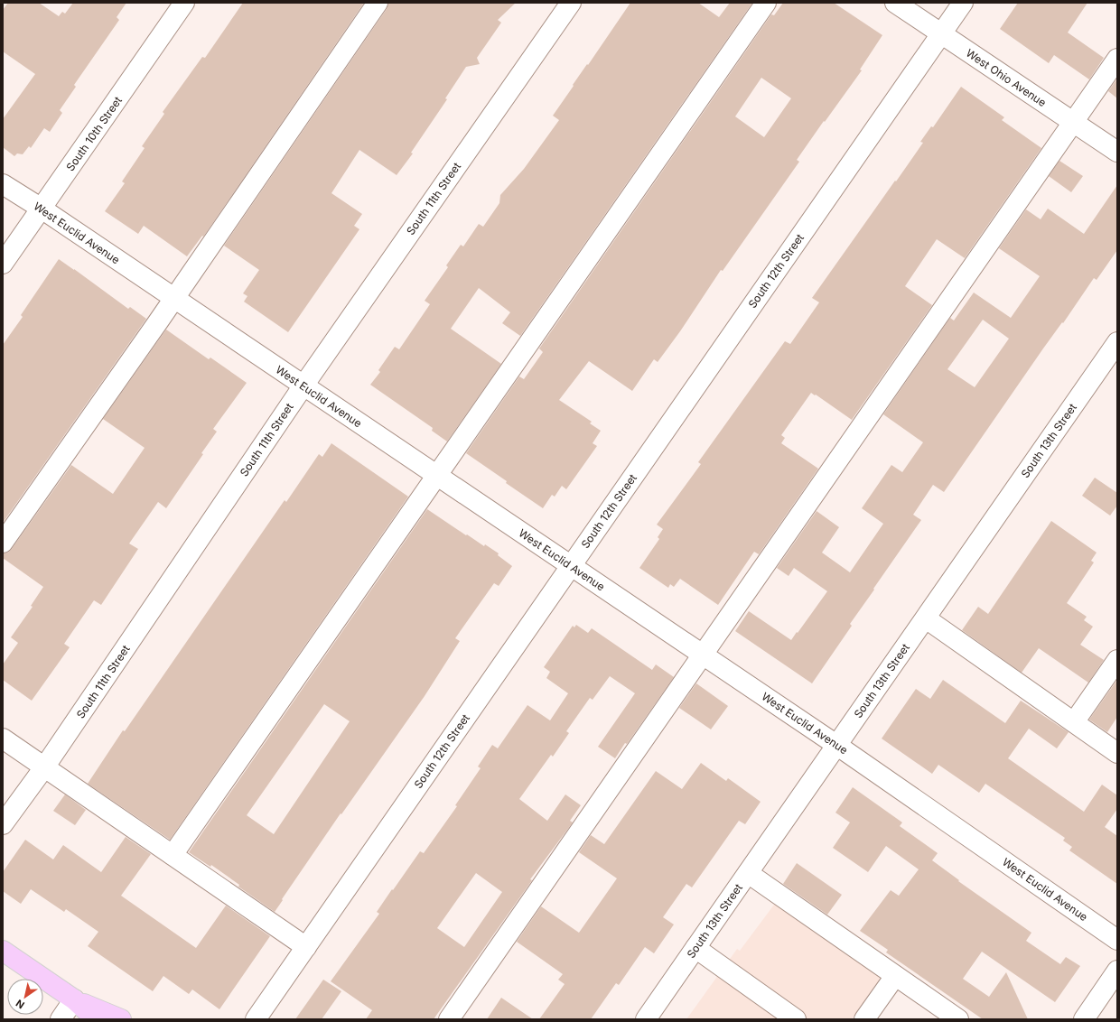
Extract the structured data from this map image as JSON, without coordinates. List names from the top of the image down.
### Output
{
  "streets": {
    "street": [
      "West Ohio Avenue",
      "South 10th Street",
      "South 11th Street",
      "West Euclid Avenue",
      "South 12th Street",
      "South 13th Street"
    ]
  },
  "crossings": [
    ["West Ohio Avenue", "South 12th Street"],
    ["South 10th Street", "West Euclid Avenue"],
    ["South 11th Street", "West Euclid Avenue"],
    ["West Euclid Avenue", "South 12th Street"],
    ["West Euclid Avenue", "South 13th Street"]
  ],
  "north": "bottom left"
}
